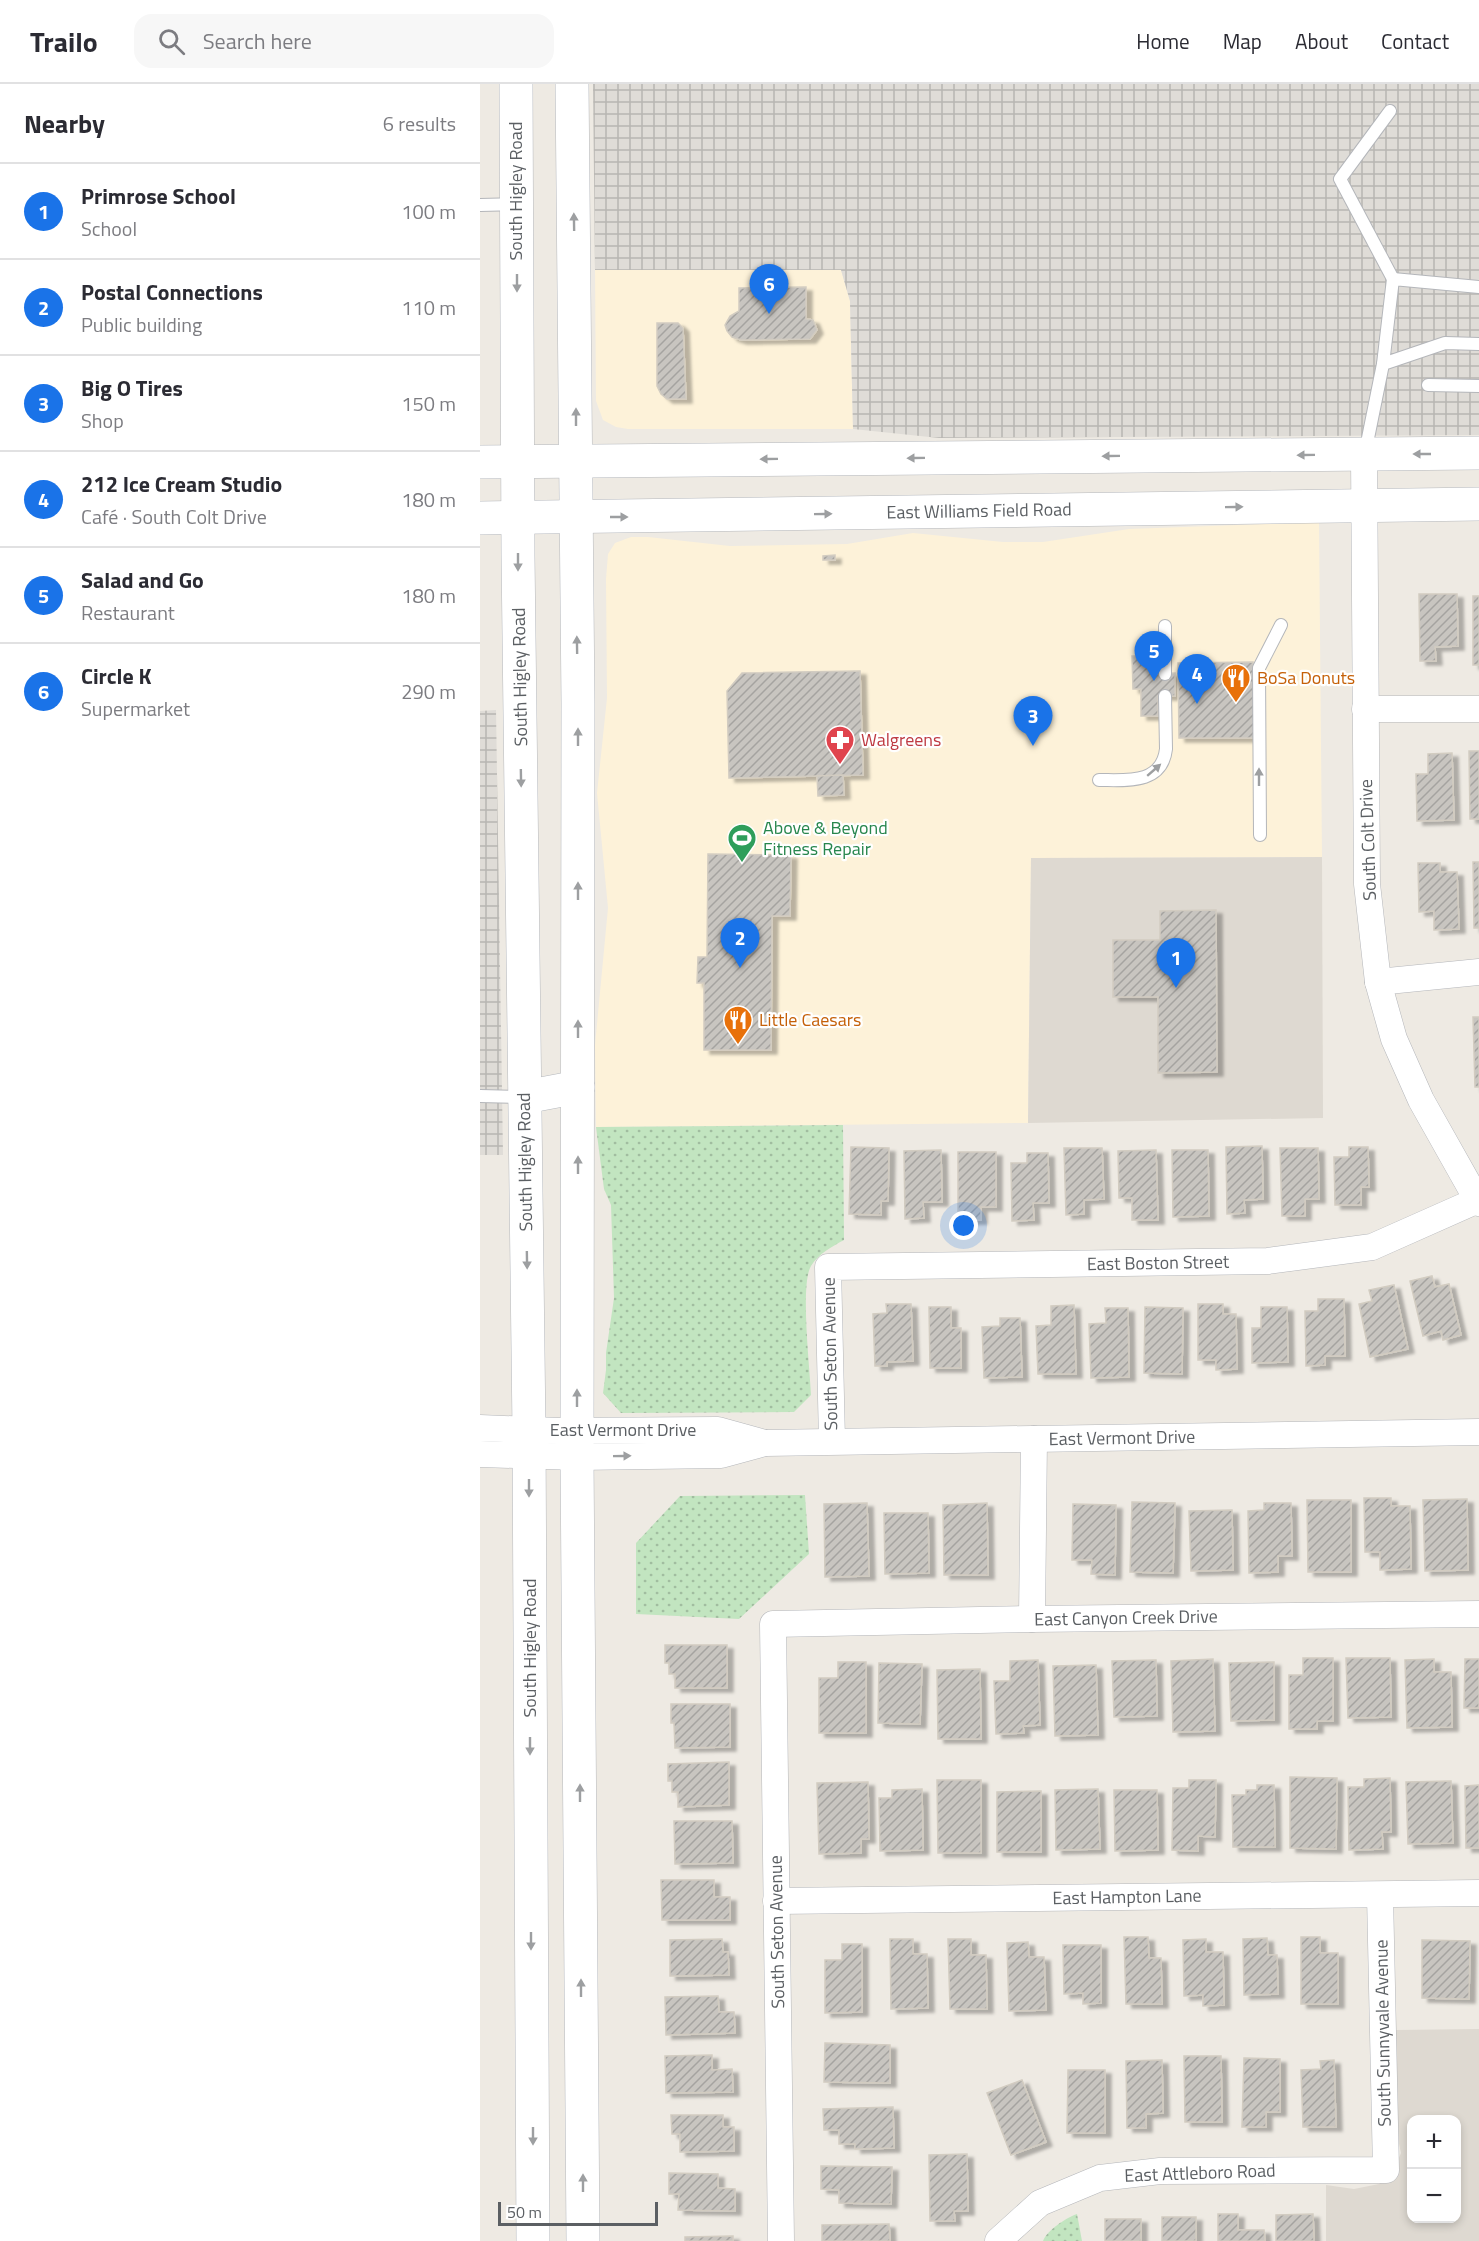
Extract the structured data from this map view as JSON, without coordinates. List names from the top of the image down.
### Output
{
  "streets": {
    "main road": ["South Higley Road", "East Williams Field Road"],
    "street": [
      "South Colt Drive",
      "East Boston Street",
      "South Seton Avenue",
      "East Vermont Drive",
      "East Canyon Creek Drive",
      "East Hampton Lane",
      "South Sunnyvale Avenue",
      "East Attleboro Road"
    ]
  },
  "crossings": [
    ["South Higley Road", "East Williams Field Road"],
    ["South Higley Road", "East Vermont Drive"],
    ["East Williams Field Road", "South Colt Drive"],
    ["South Colt Drive", "East Boston Street"],
    ["East Boston Street", "South Seton Avenue"],
    ["South Seton Avenue", "East Vermont Drive"],
    ["South Seton Avenue", "East Canyon Creek Drive"],
    ["South Seton Avenue", "East Hampton Lane"],
    ["East Hampton Lane", "South Sunnyvale Avenue"],
    ["South Sunnyvale Avenue", "East Attleboro Road"]
  ],
  "places": {
    "restaurant": ["BoSa Donuts", "Little Caesars"],
    "pharmacy": ["Walgreens"],
    "sports": ["Above & Beyond Fitness Repair"]
  },
  "scale_bar": "50 m",
  "page": {
    "header": "Trailo",
    "search": "Search here",
    "nav": [
      "Home",
      "Map",
      "About",
      "Contact"
    ],
    "heading": ["Nearby", "6 results"],
    "list": [
      {
        "mark": "1",
        "name": "Primrose School",
        "note": "School",
        "value": "100 m"
      },
      {
        "mark": "2",
        "name": "Postal Connections",
        "note": "Public building",
        "value": "110 m"
      },
      {
        "mark": "3",
        "name": "Big O Tires",
        "note": "Shop",
        "value": "150 m"
      },
      {
        "mark": "4",
        "name": "212 Ice Cream Studio",
        "note": "Café · South Colt Drive",
        "value": "180 m"
      },
      {
        "mark": "5",
        "name": "Salad and Go",
        "note": "Restaurant",
        "value": "180 m"
      },
      {
        "mark": "6",
        "name": "Circle K",
        "note": "Supermarket",
        "value": "290 m"
      }
    ],
    "pins": [
      "6",
      "5",
      "4",
      "3",
      "2",
      "1"
    ],
    "map_buttons": ["+", "−"],
    "scale": "50 m"
  }
}
